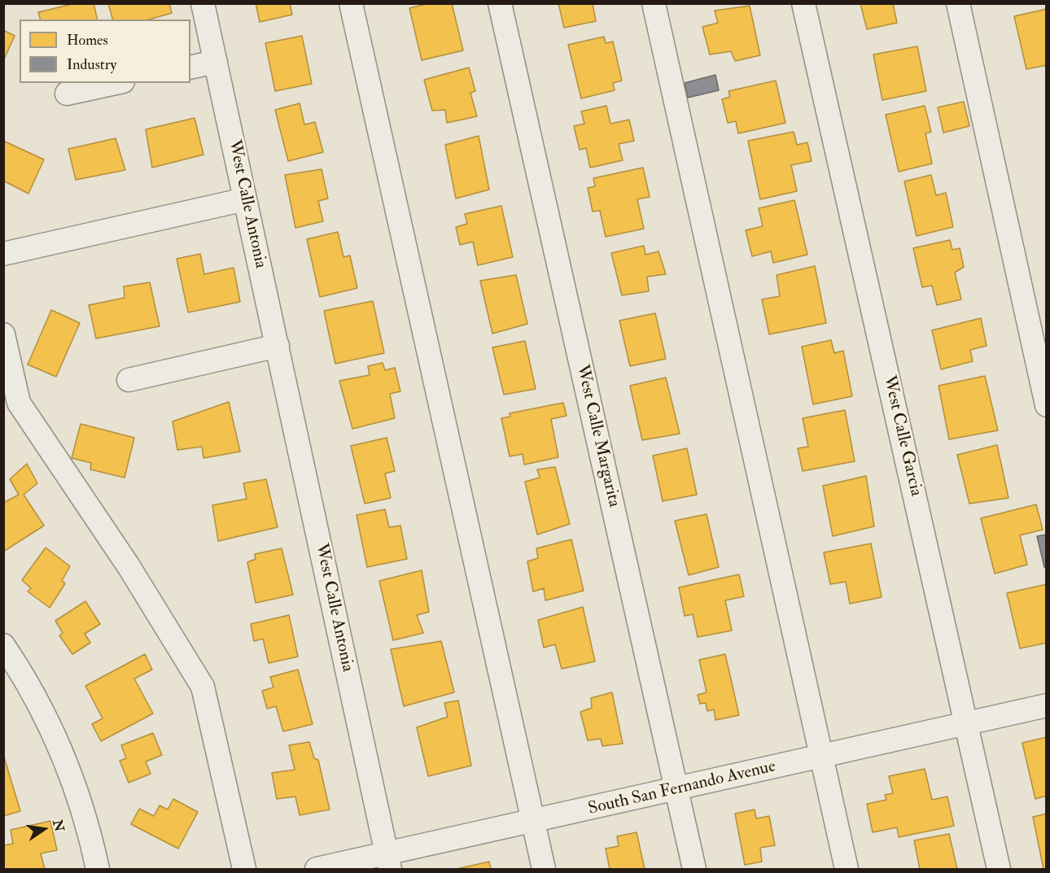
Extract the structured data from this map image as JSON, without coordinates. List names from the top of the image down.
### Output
{
  "streets": {
    "street": [
      "West Calle Antonia",
      "West Calle Margarita",
      "West Calle Garcia",
      "South San Fernando Avenue"
    ]
  },
  "crossings": [
    ["West Calle Antonia", "South San Fernando Avenue"],
    ["West Calle Margarita", "South San Fernando Avenue"],
    ["West Calle Garcia", "South San Fernando Avenue"]
  ],
  "legend": ["Homes", "Industry"],
  "north": "right"
}
